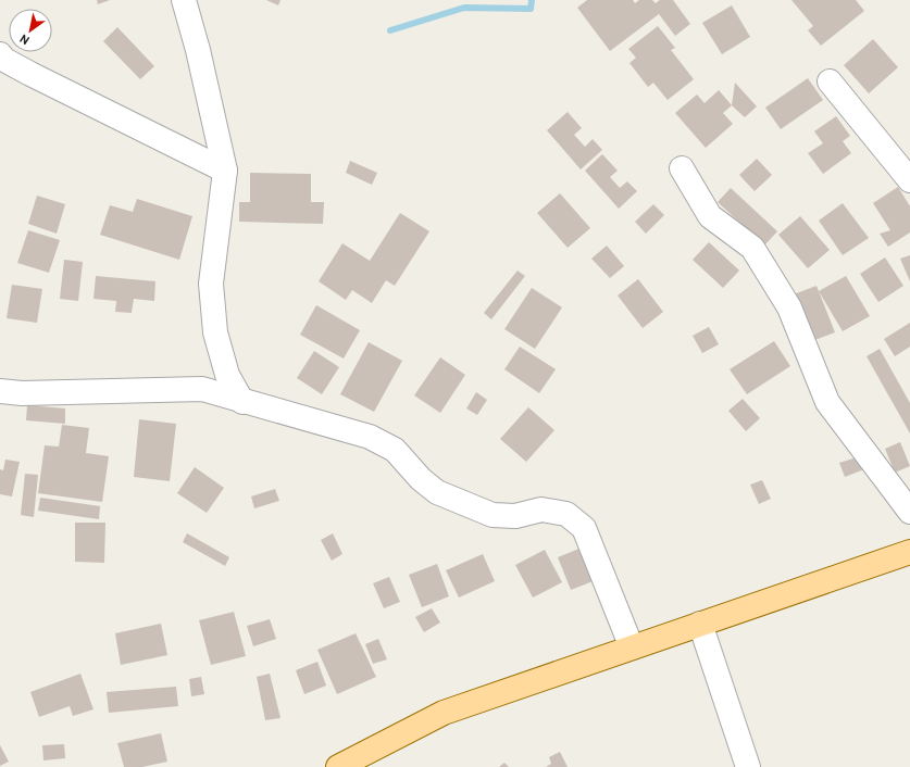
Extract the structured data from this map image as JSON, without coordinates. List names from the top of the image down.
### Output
{
  "north": "bottom left"
}
